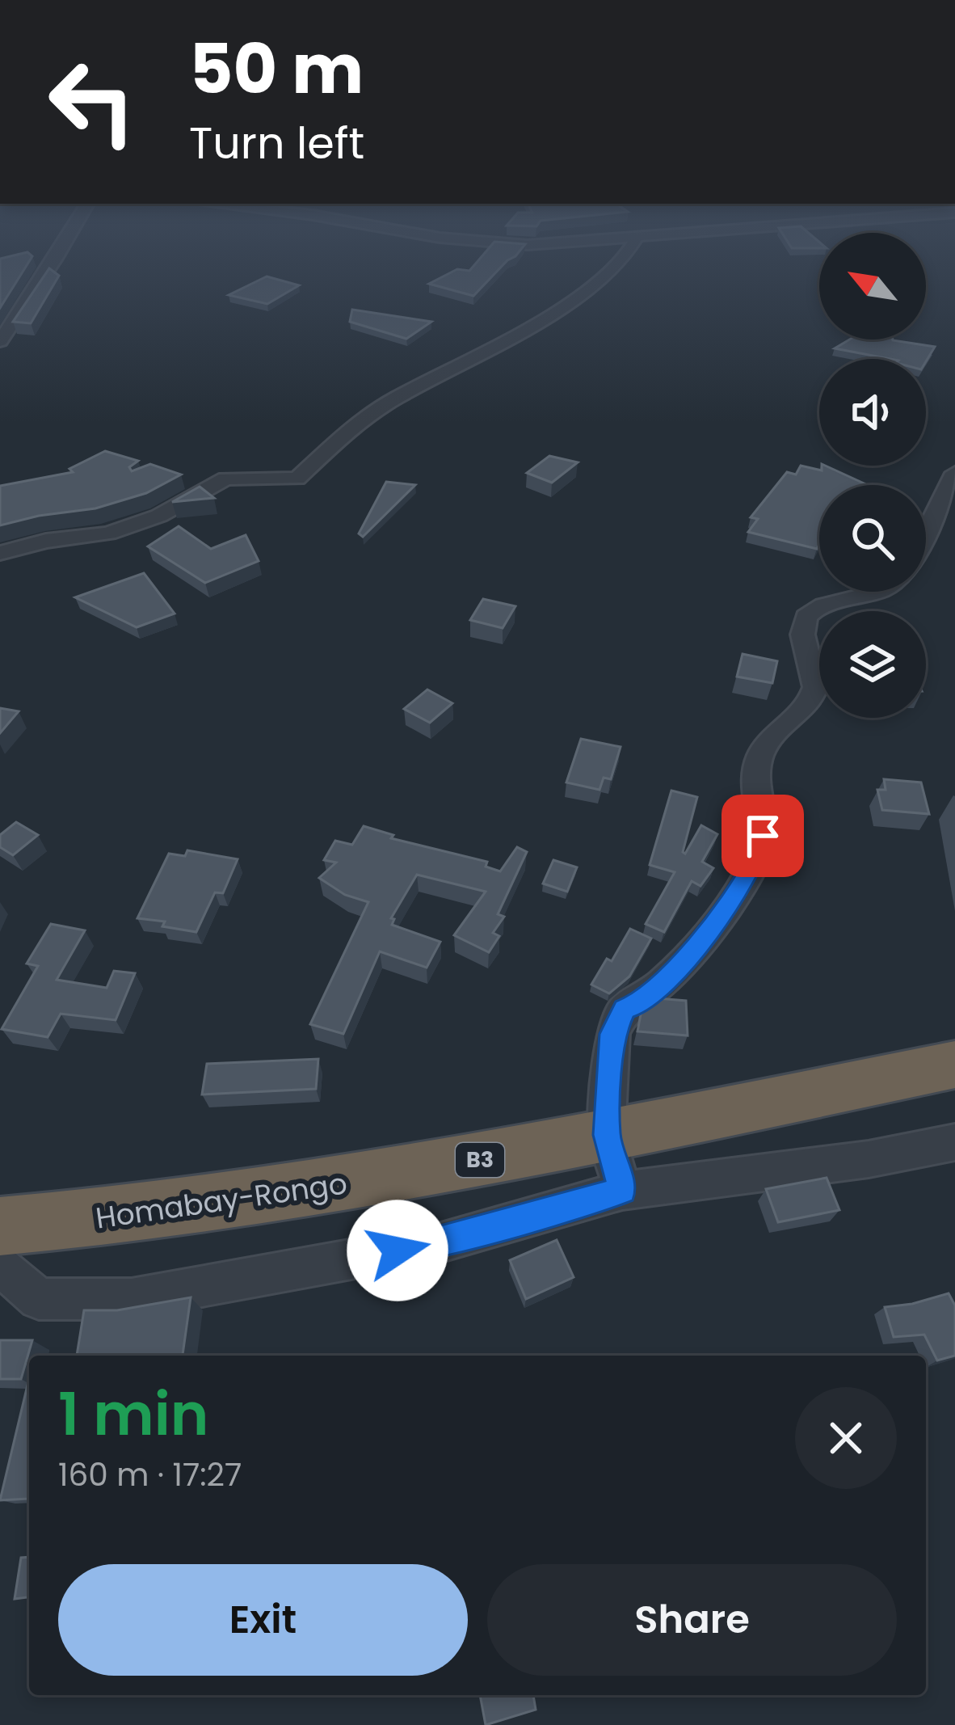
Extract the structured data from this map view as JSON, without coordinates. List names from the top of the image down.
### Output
{
  "streets": {
    "highway": ["B3", "Homabay-Rongo"]
  },
  "north": "top left",
  "page": {
    "turn": ["50 m", "Turn left"],
    "heading": ["1 min", "160 m · 17:27"],
    "buttons": ["Exit", "Share"]
  }
}
